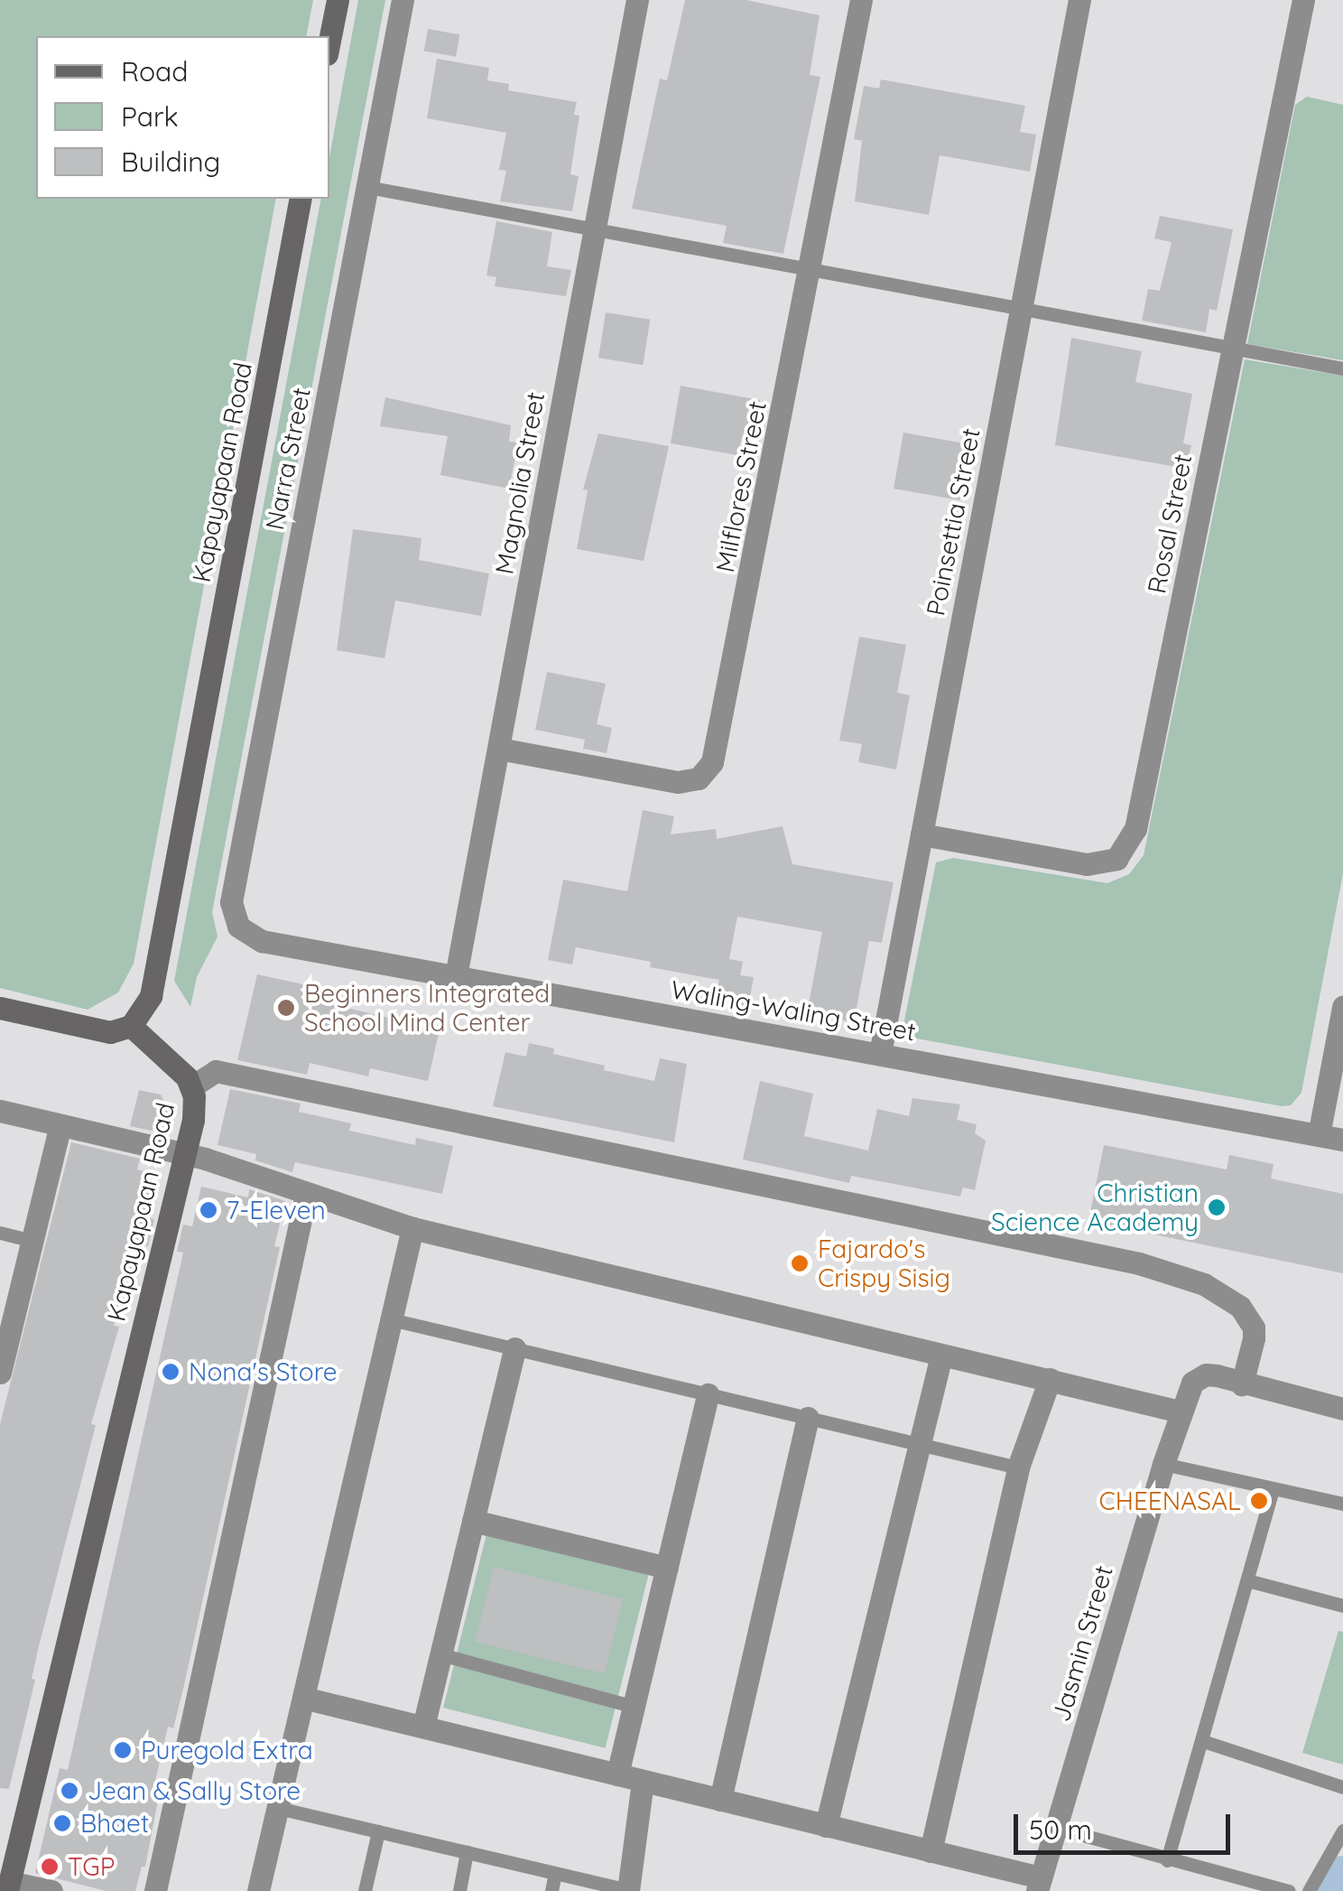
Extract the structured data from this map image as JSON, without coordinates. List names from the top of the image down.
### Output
{
  "streets": {
    "street": [
      "Narra Street",
      "Kapayapaan Road",
      "Magnolia Street",
      "Milflores Street",
      "Poinsettia Street",
      "Rosal Street",
      "Waling-Waling Street",
      "Jasmin Street"
    ]
  },
  "crossings": [
    ["Narra Street", "Waling-Waling Street"],
    ["Magnolia Street", "Milflores Street"],
    ["Magnolia Street", "Waling-Waling Street"],
    ["Poinsettia Street", "Rosal Street"],
    ["Poinsettia Street", "Waling-Waling Street"]
  ],
  "places": [
    "Beginners Integrated School Mind Center",
    "Christian Science Academy",
    "7-Eleven",
    "Fajardo's Crispy Sisig",
    "Nona's Store",
    "CHEENASAL",
    "Puregold Extra",
    "Jean & Sally Store",
    "Bhaet",
    "TGP"
  ],
  "legend": ["Road", "Park", "Building"],
  "scale_bar": "50 m"
}
